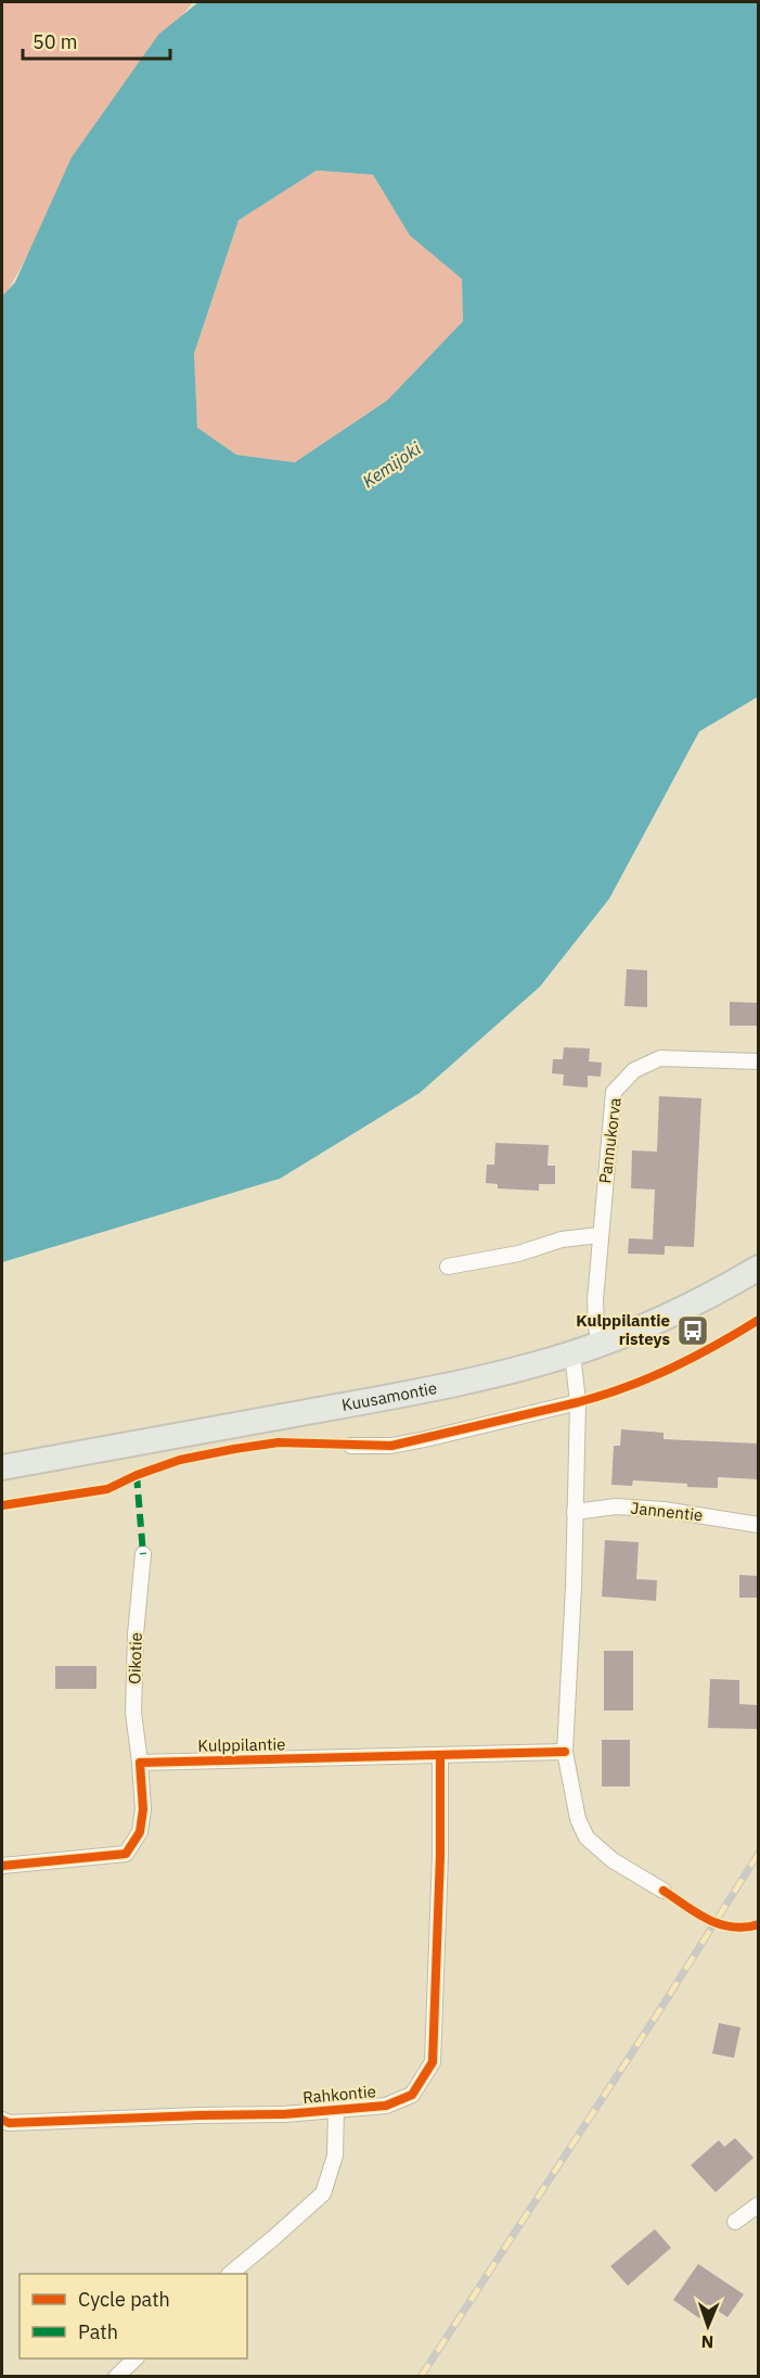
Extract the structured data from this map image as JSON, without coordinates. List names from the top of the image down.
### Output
{
  "streets": {
    "main road": ["Kuusamontie"],
    "street": [
      "Pannukorva",
      "Jannentie",
      "Oikotie",
      "Kulppilantie",
      "Rahkontie"
    ]
  },
  "crossings": [
    ["Pannukorva", "Kuusamontie"],
    ["Oikotie", "Kulppilantie"],
    ["Kulppilantie", "Rahkontie"]
  ],
  "water": ["Kemijoki"],
  "places": {
    "bus stop": ["Kulppilantie risteys"]
  },
  "legend": ["Cycle path", "Path"],
  "scale_bar": "50 m",
  "north": "bottom"
}
